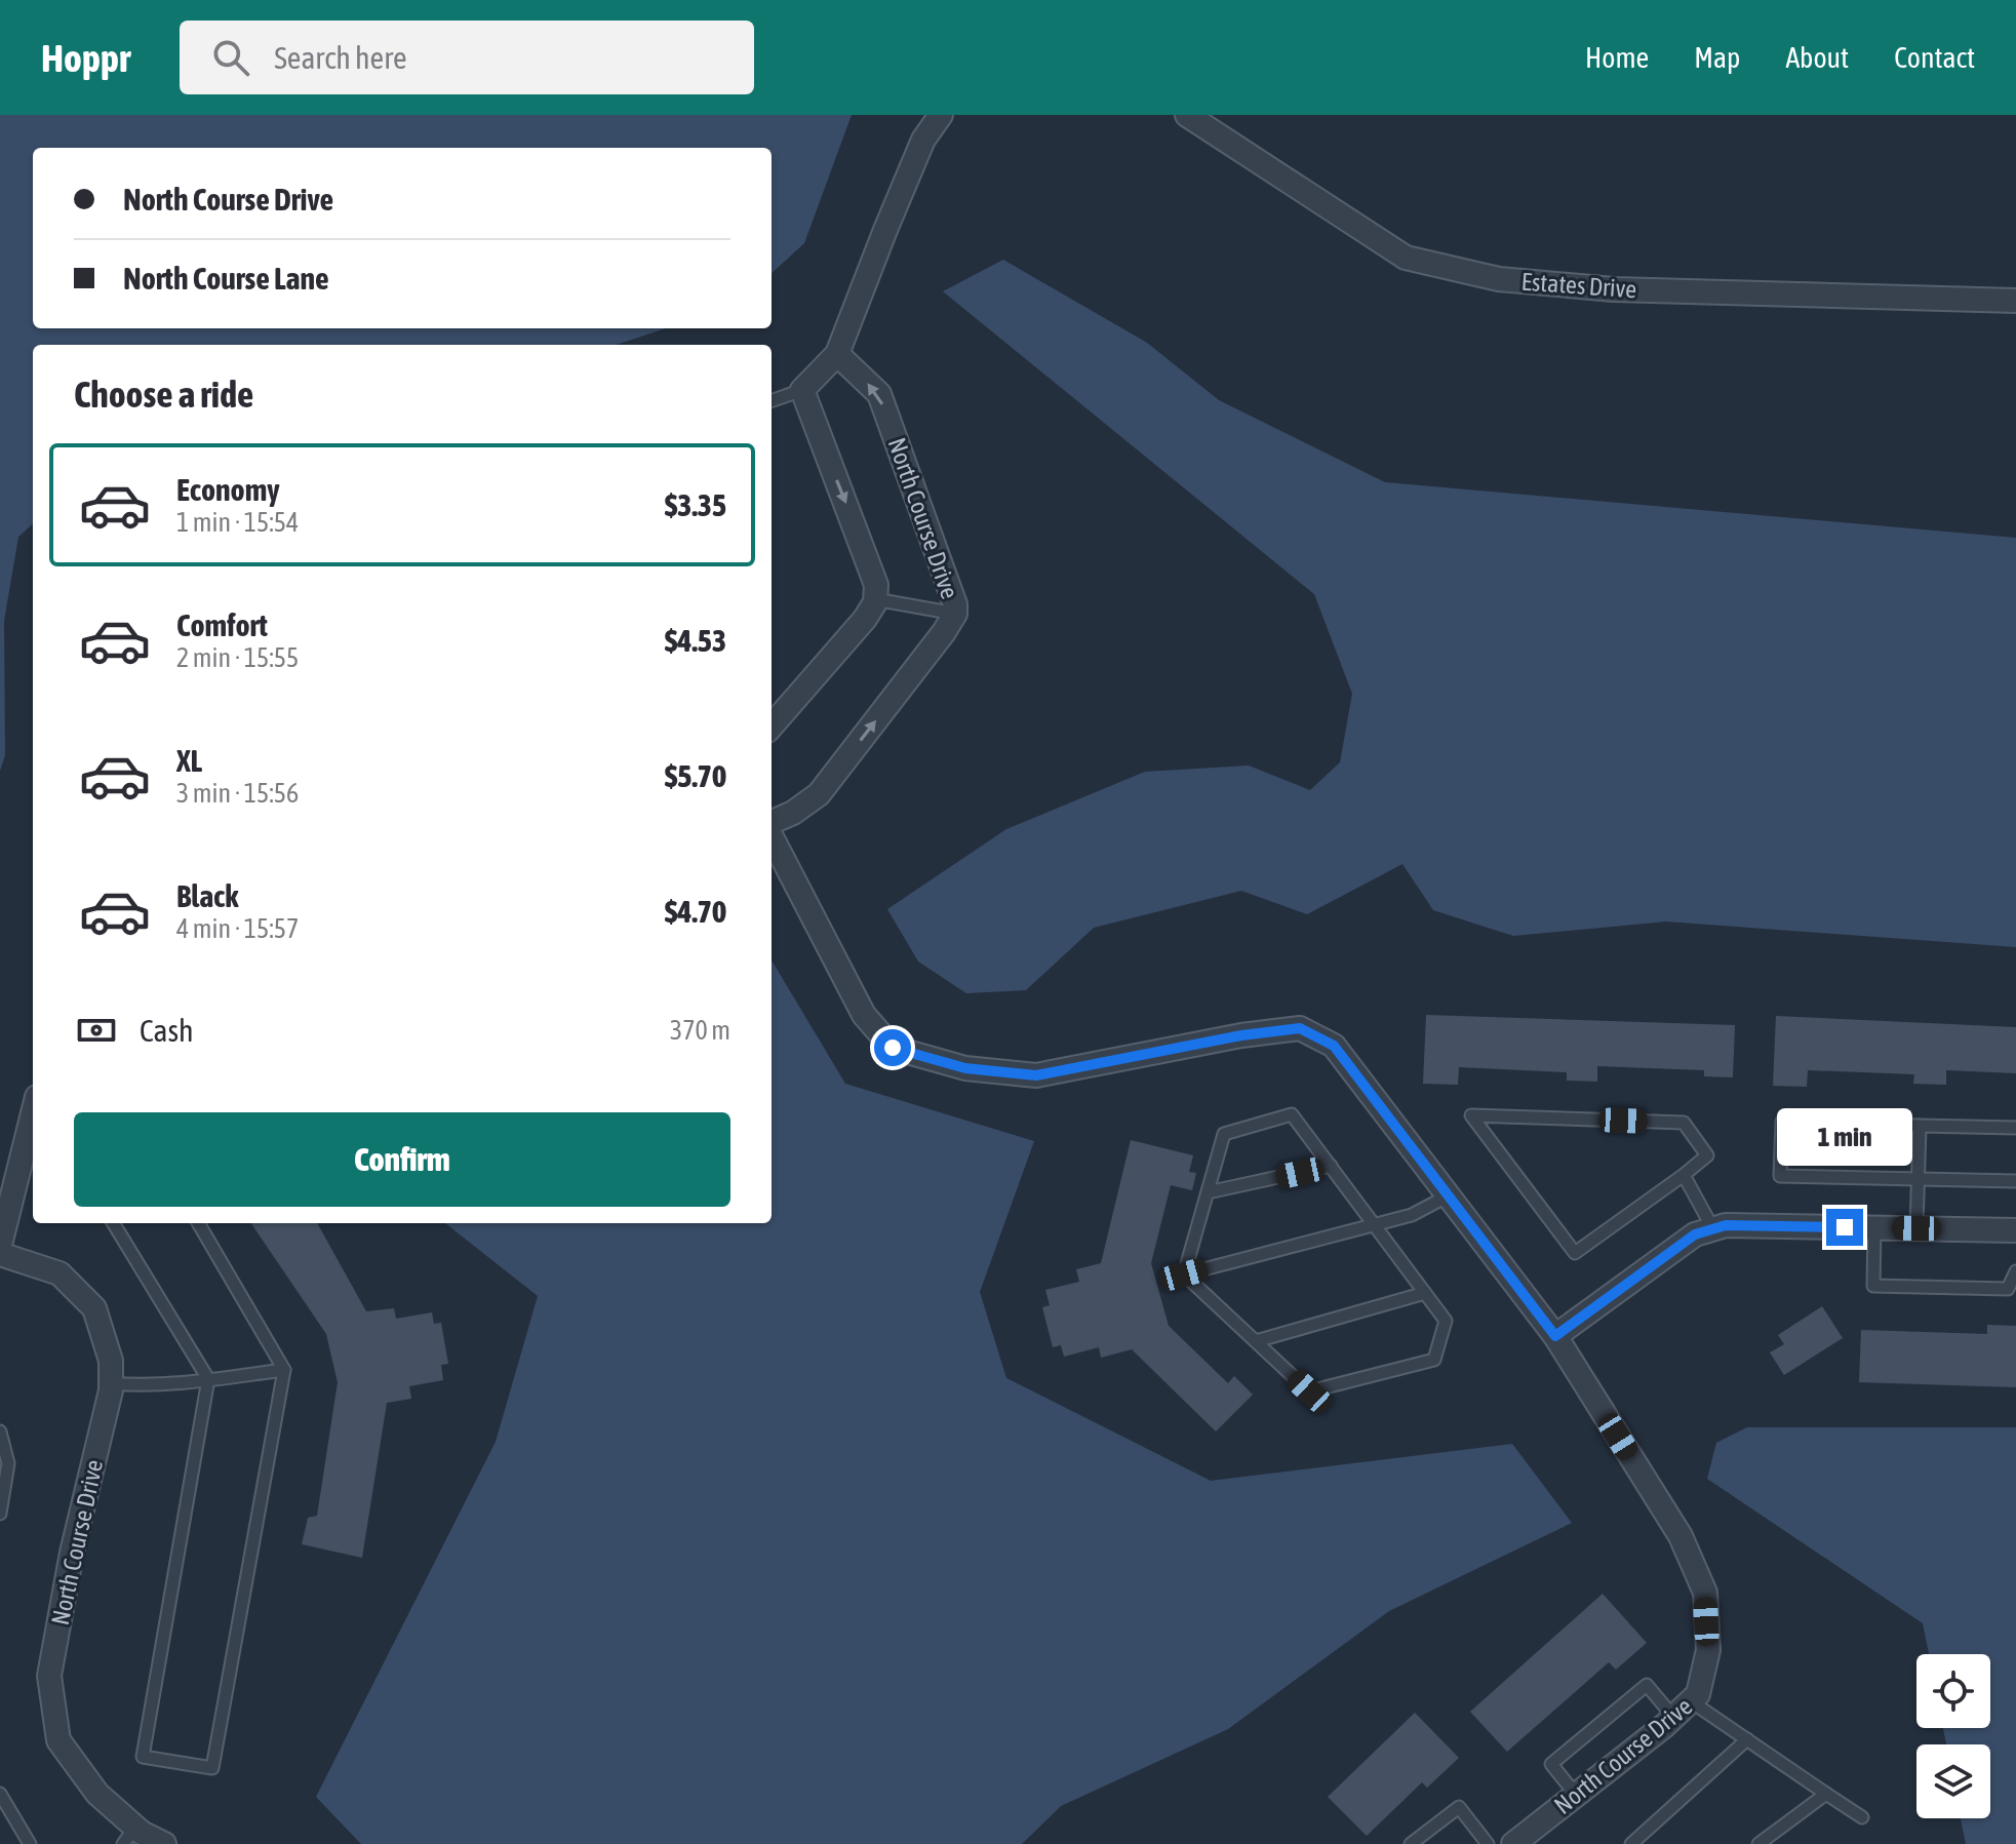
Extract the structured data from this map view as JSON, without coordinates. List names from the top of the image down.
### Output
{
  "streets": {
    "street": ["Estates Drive", "North Course Drive"]
  },
  "page": {
    "header": "Hoppr",
    "search": "Search here",
    "nav": [
      "Home",
      "Map",
      "About",
      "Contact"
    ],
    "banner": ["North Course Drive", "North Course Lane"],
    "heading": "Choose a ride",
    "list": [
      {
        "name": "Economy",
        "note": "1 min · 15:54",
        "value": "$3.35"
      },
      {
        "name": "Comfort",
        "note": "2 min · 15:55",
        "value": "$4.53"
      },
      {
        "name": "XL",
        "note": "3 min · 15:56",
        "value": "$5.70"
      },
      {
        "name": "Black",
        "note": "4 min · 15:57",
        "value": "$4.70"
      }
    ],
    "pay": ["Cash", "370 m"],
    "buttons": "Confirm",
    "bubble": "1 min"
  }
}
